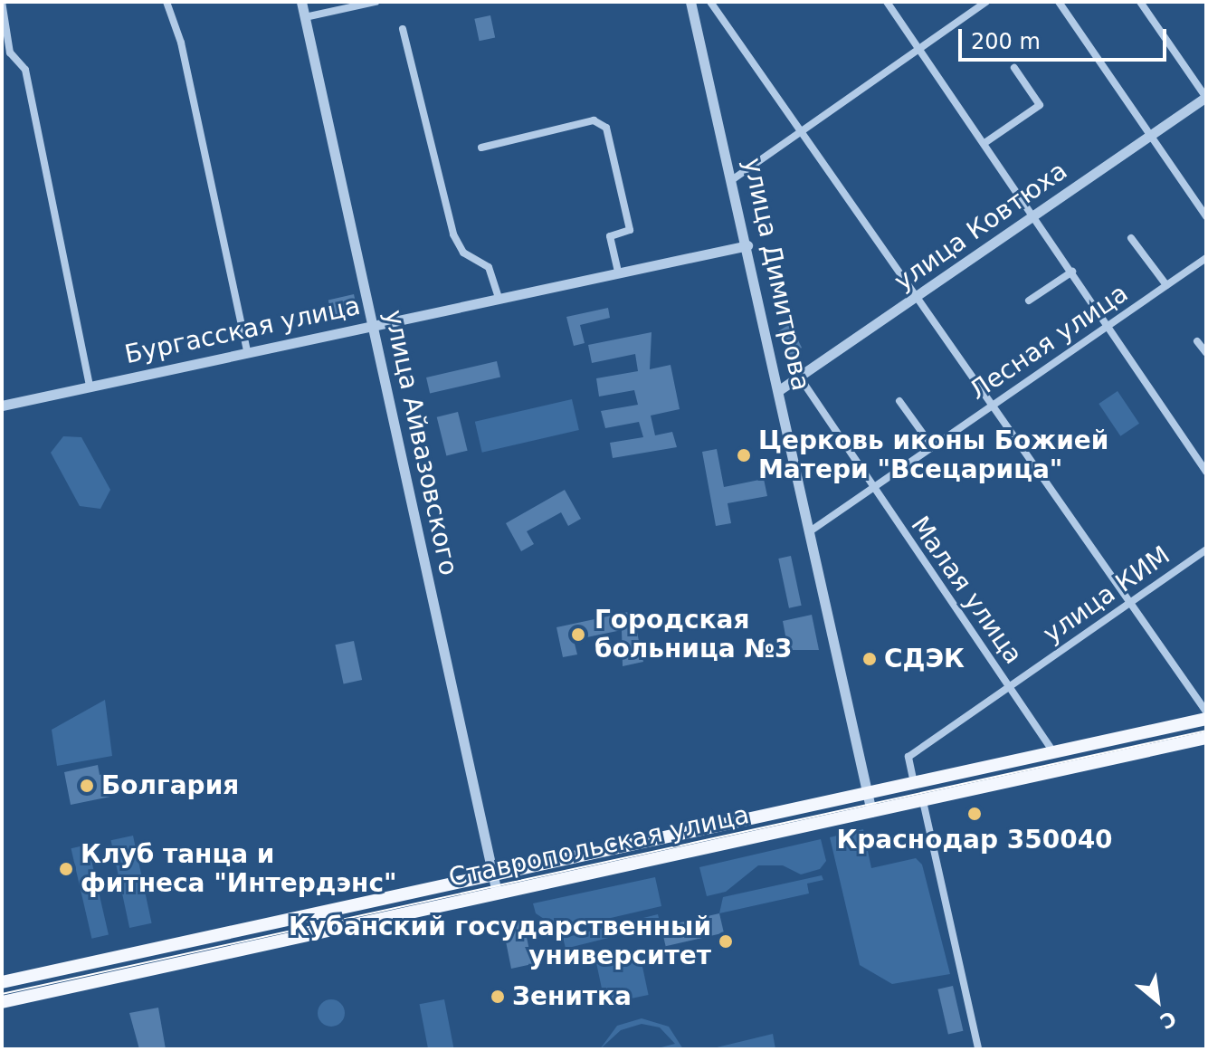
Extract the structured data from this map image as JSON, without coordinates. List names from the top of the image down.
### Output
{
  "streets": {
    "main road": ["Ставропольская улица"],
    "street": [
      "улица Ковтюха",
      "улица Димитрова",
      "Бургасская улица",
      "Лесная улица",
      "улица Айвазовского",
      "Малая улица",
      "улица КИМ"
    ]
  },
  "crossings": [
    ["улица Ковтюха", "улица Димитрова"],
    ["улица Ковтюха", "Малая улица"],
    ["улица Димитрова", "Бургасская улица"],
    ["улица Димитрова", "Лесная улица"],
    ["улица Димитрова", "Ставропольская улица"],
    ["Бургасская улица", "улица Айвазовского"],
    ["Лесная улица", "Малая улица"],
    ["улица Айвазовского", "Ставропольская улица"],
    ["Малая улица", "улица КИМ"],
    ["Малая улица", "Ставропольская улица"],
    ["улица КИМ", "Ставропольская улица"]
  ],
  "places": [
    "Церковь иконы Божией Матери \"Всецарица\"",
    "Городская больница №3",
    "СДЭК",
    "Болгария",
    "Краснодар 350040",
    "Клуб танца и фитнеса \"Интердэнс\"",
    "Кубанский государственный университет",
    "Зенитка"
  ],
  "scale_bar": "200 m",
  "north": "bottom right"
}
